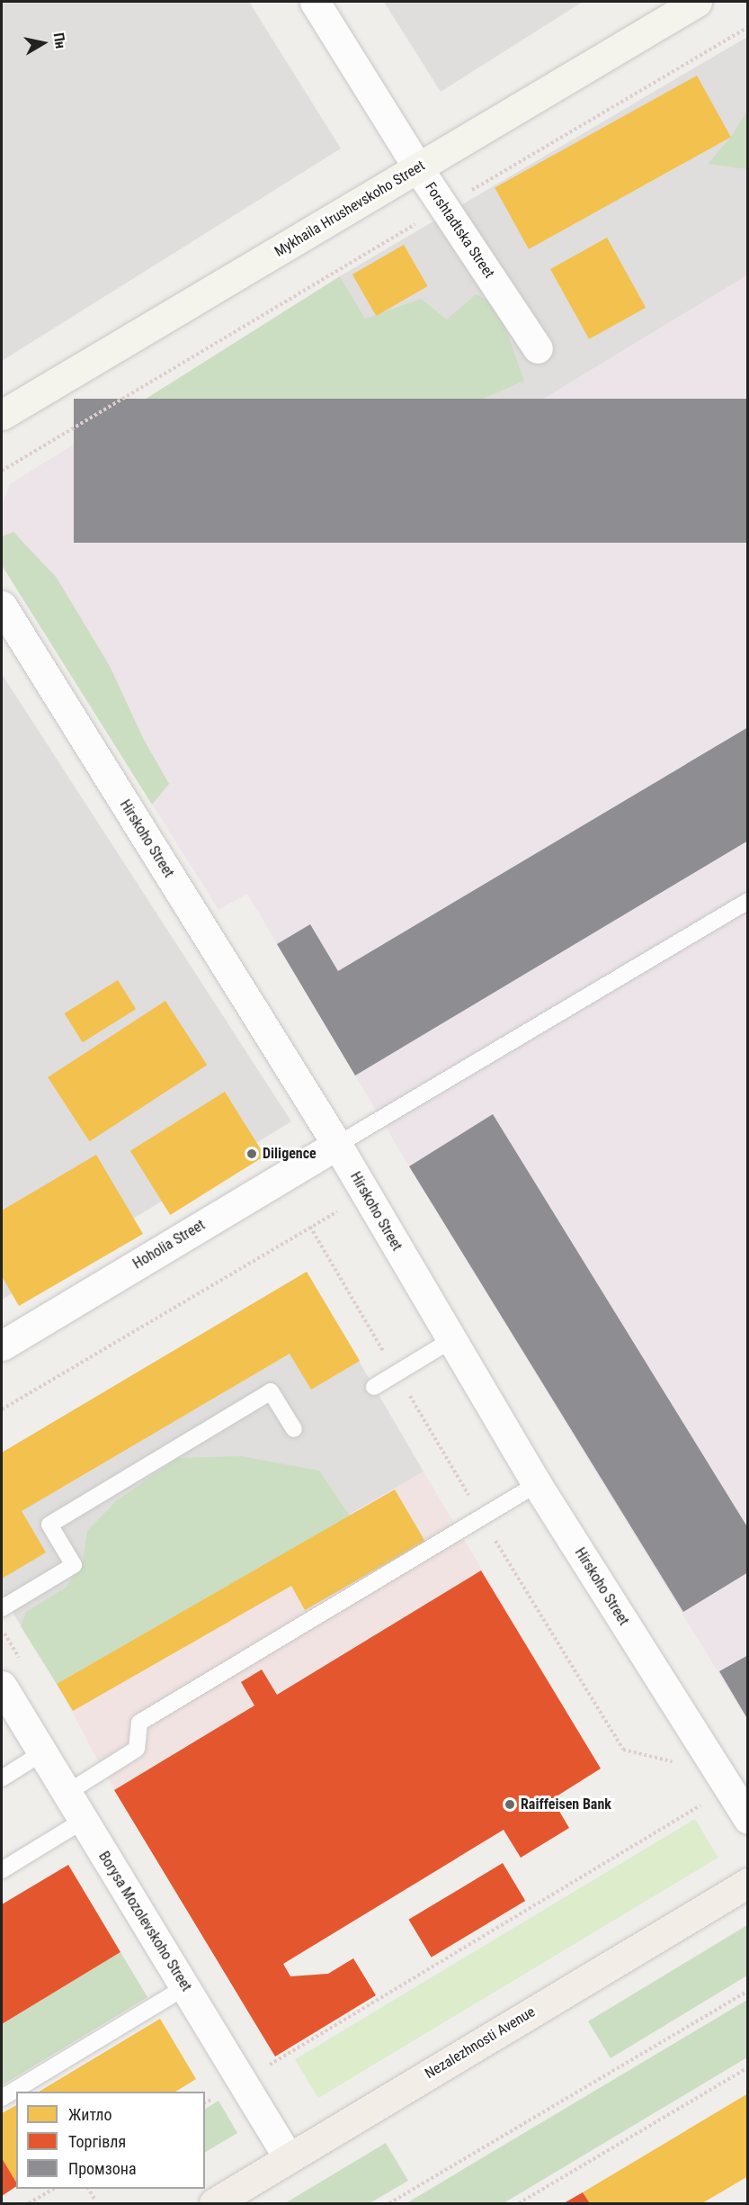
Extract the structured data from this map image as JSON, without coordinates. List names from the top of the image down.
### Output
{
  "streets": {
    "main road": ["Nezalezhnosti Avenue"],
    "street": [
      "Mykhaila Hrushevskoho Street",
      "Forshtadtska Street",
      "Hirskoho Street",
      "Hoholia Street",
      "Borysa Mozolevskoho Street"
    ]
  },
  "crossings": [
    ["Mykhaila Hrushevskoho Street", "Forshtadtska Street"],
    ["Hirskoho Street", "Hoholia Street"],
    ["Borysa Mozolevskoho Street", "Nezalezhnosti Avenue"]
  ],
  "places": ["Diligence", "Raiffeisen Bank"],
  "legend": ["Житло", "Торгівля", "Промзона"],
  "north": "right"
}
